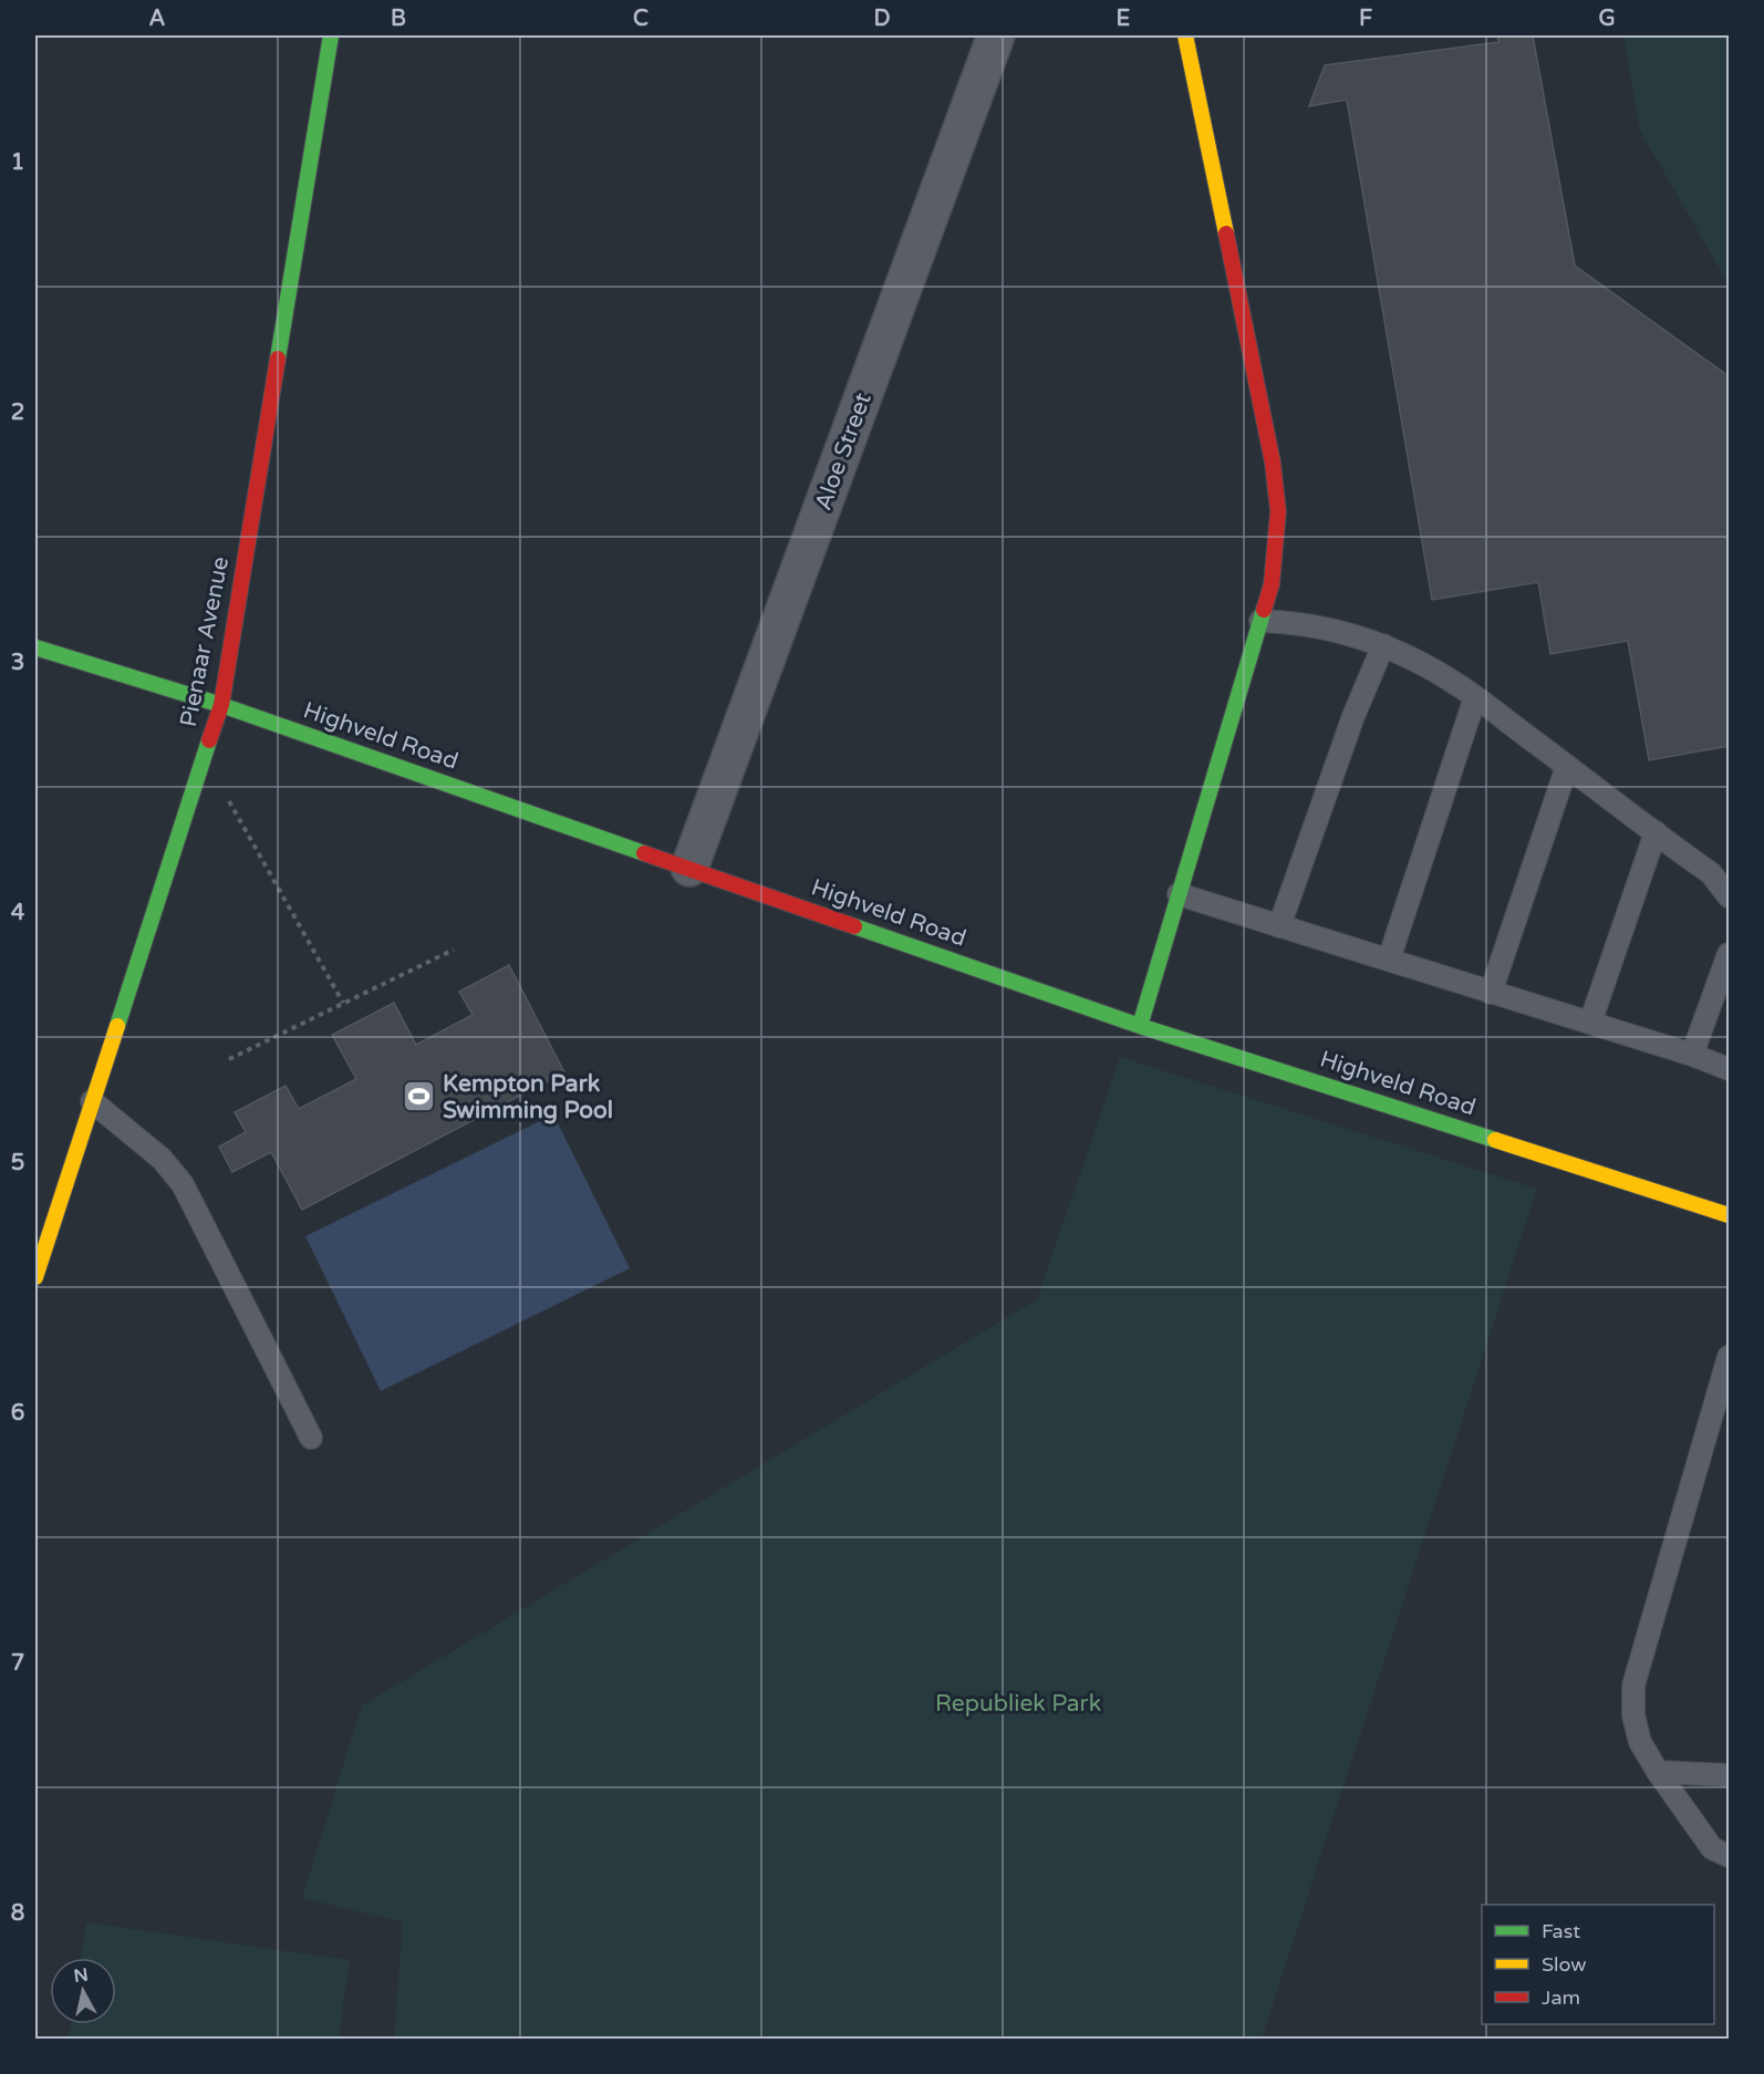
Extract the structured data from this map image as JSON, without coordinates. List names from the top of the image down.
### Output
{
  "streets": {
    "street": ["Aloe Street", "Pienaar Avenue", "Highveld Road"]
  },
  "crossings": [
    ["Aloe Street", "Highveld Road"],
    ["Pienaar Avenue", "Highveld Road"]
  ],
  "parks": ["Republiek Park"],
  "places": {
    "sports": ["Kempton Park Swimming Pool"]
  },
  "legend": ["Fast", "Slow", "Jam"],
  "north": "top",
  "grid": {
    "columns": [
      "A",
      "B",
      "C",
      "D",
      "E",
      "F",
      "G"
    ],
    "rows": [
      "1",
      "2",
      "3",
      "4",
      "5",
      "6",
      "7",
      "8"
    ]
  }
}
